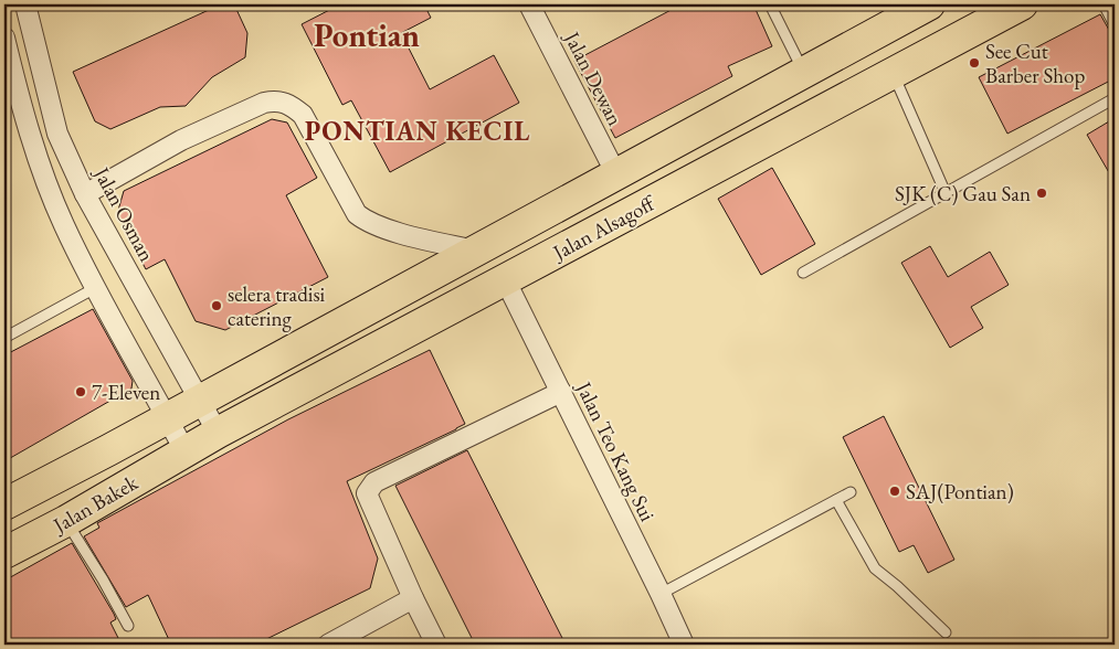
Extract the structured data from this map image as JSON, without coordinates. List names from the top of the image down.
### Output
{
  "streets": {
    "highway": ["Jalan Alsagoff", "Jalan Bakek"],
    "street": ["Jalan Dewan", "Jalan Osman", "Jalan Teo Kang Sui"]
  },
  "crossings": [
    ["Jalan Dewan", "Jalan Alsagoff"],
    ["Jalan Osman", "Jalan Alsagoff"],
    ["Jalan Alsagoff", "Jalan Teo Kang Sui"],
    ["Jalan Alsagoff", "Jalan Bakek"]
  ],
  "districts": ["Pontian", "PONTIAN KECIL"],
  "places": [
    "See Cut Barber Shop",
    "SJK (C) Gau San",
    "selera tradisi catering",
    "7-Eleven",
    "SAJ(Pontian)"
  ]
}
